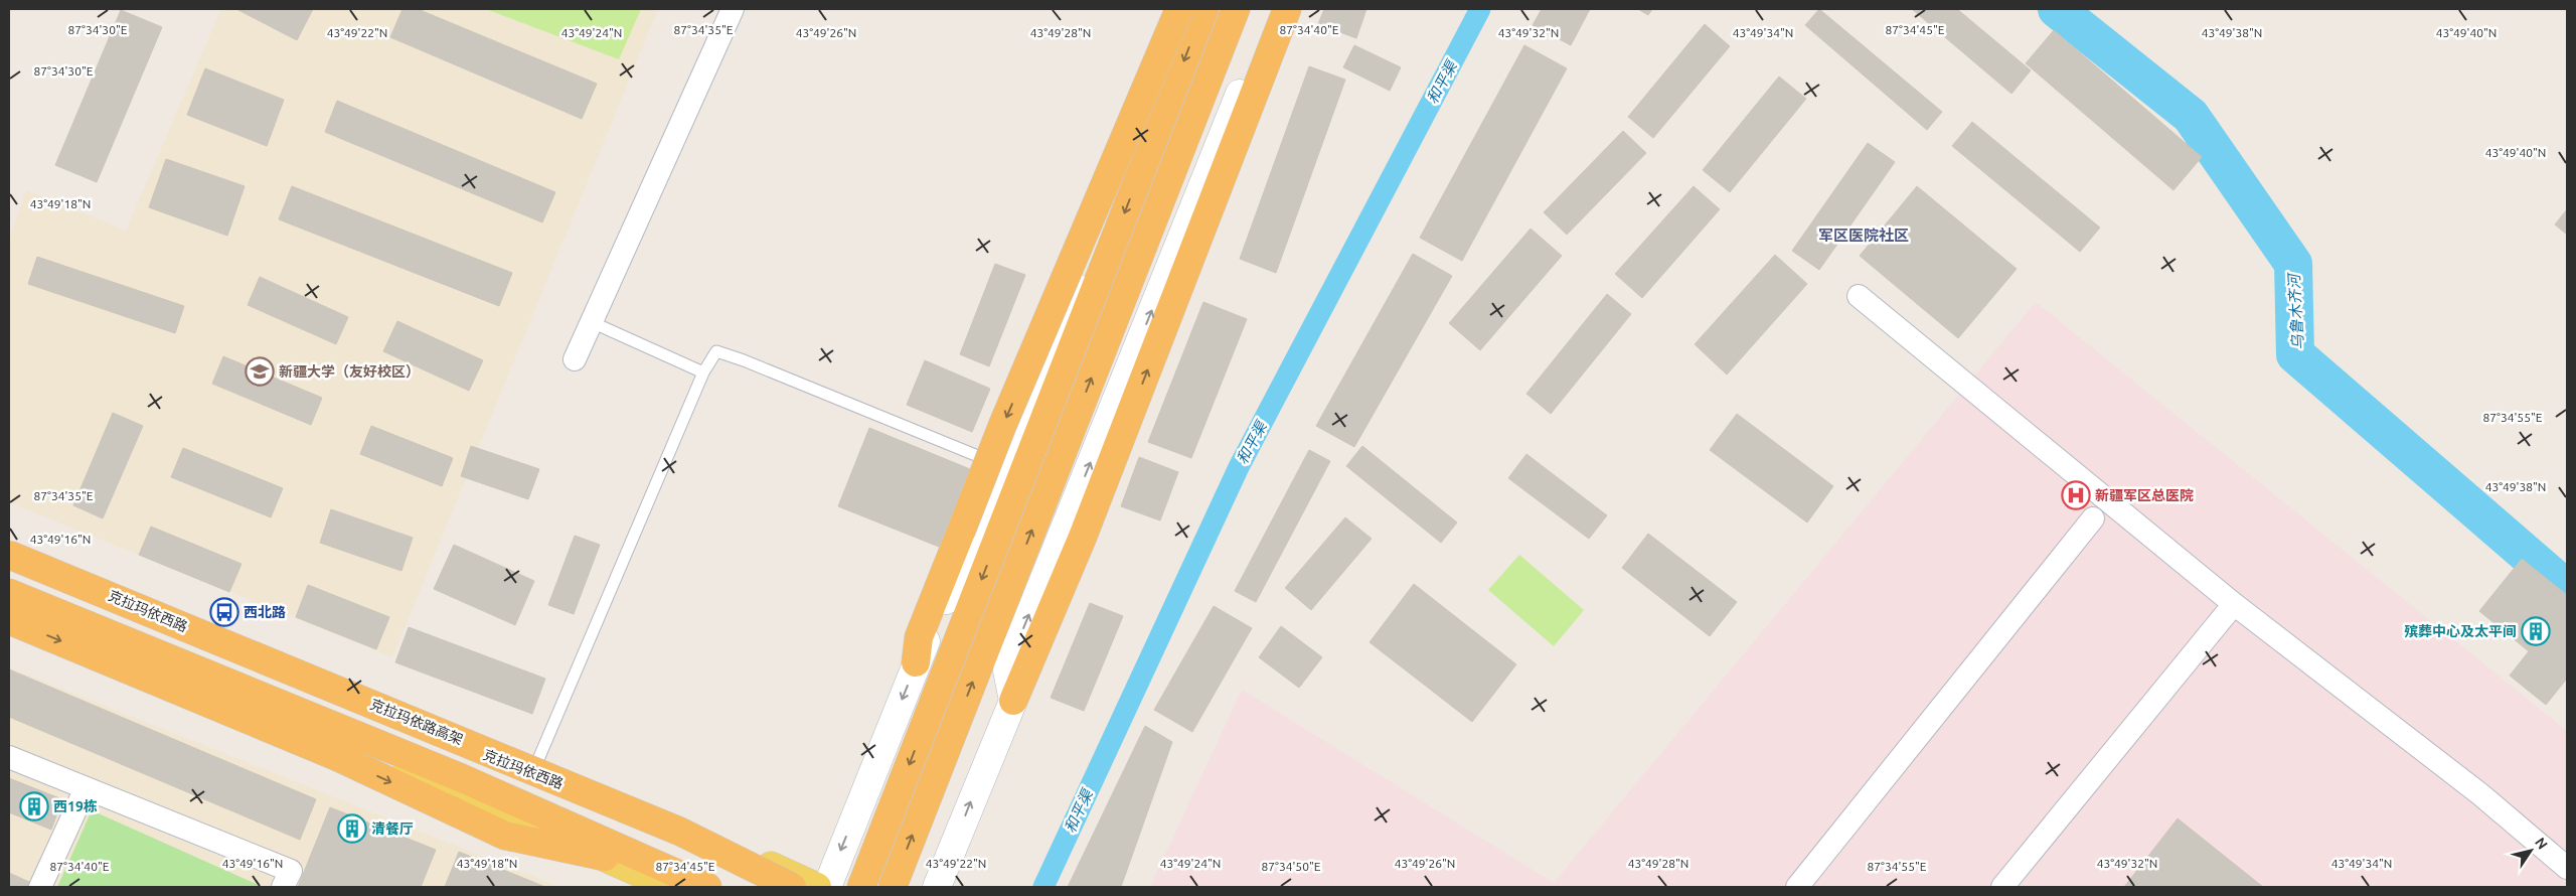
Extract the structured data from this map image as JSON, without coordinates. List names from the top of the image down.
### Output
{
  "streets": {
    "highway": ["克拉玛依路高架"],
    "main road": ["克拉玛依西路"]
  },
  "crossings": [
    ["克拉玛依西路", "克拉玛依路高架"]
  ],
  "districts": ["军区医院社区"],
  "water": ["和平渠", "乌鲁木齐河"],
  "places": {
    "school or university": ["新疆大学（友好校区）"],
    "hospital": ["新疆军区总医院"],
    "bus stop": ["西北路"],
    "building": ["殡葬中心及太平间", "西19栋", "清餐厅"]
  },
  "north": "top right",
  "coordinates": [
    "87°34'30\"E",
    "87°34'35\"E",
    "87°34'40\"E",
    "87°34'45\"E",
    "43°49'40\"N",
    "43°49'22\"N",
    "43°49'24\"N",
    "43°49'26\"N",
    "43°49'28\"N",
    "43°49'32\"N",
    "43°49'34\"N",
    "43°49'38\"N",
    "43°49'18\"N",
    "87°34'55\"E",
    "43°49'16\"N",
    "87°34'50\"E"
  ]
}
